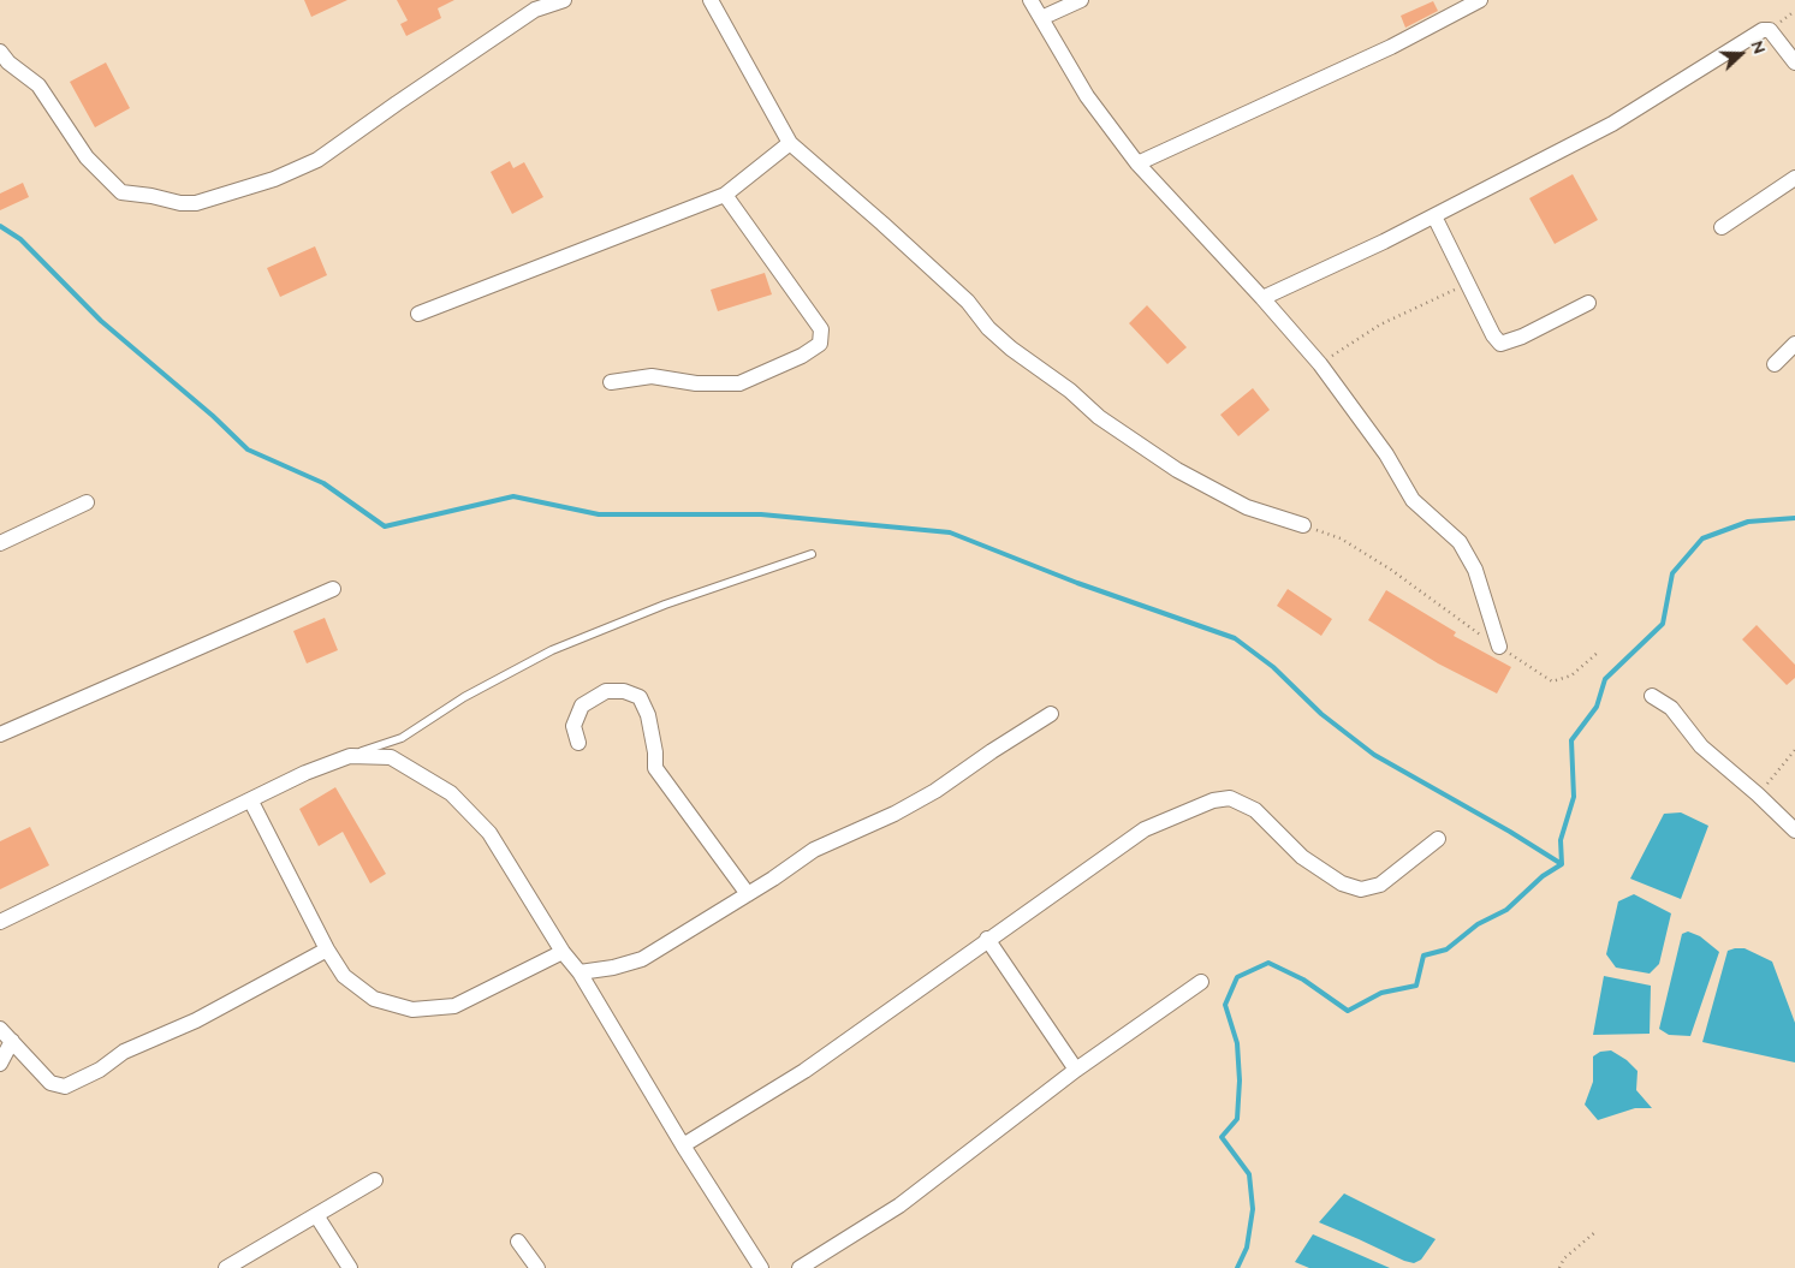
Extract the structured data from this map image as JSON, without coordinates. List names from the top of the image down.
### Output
{
  "north": "right"
}
